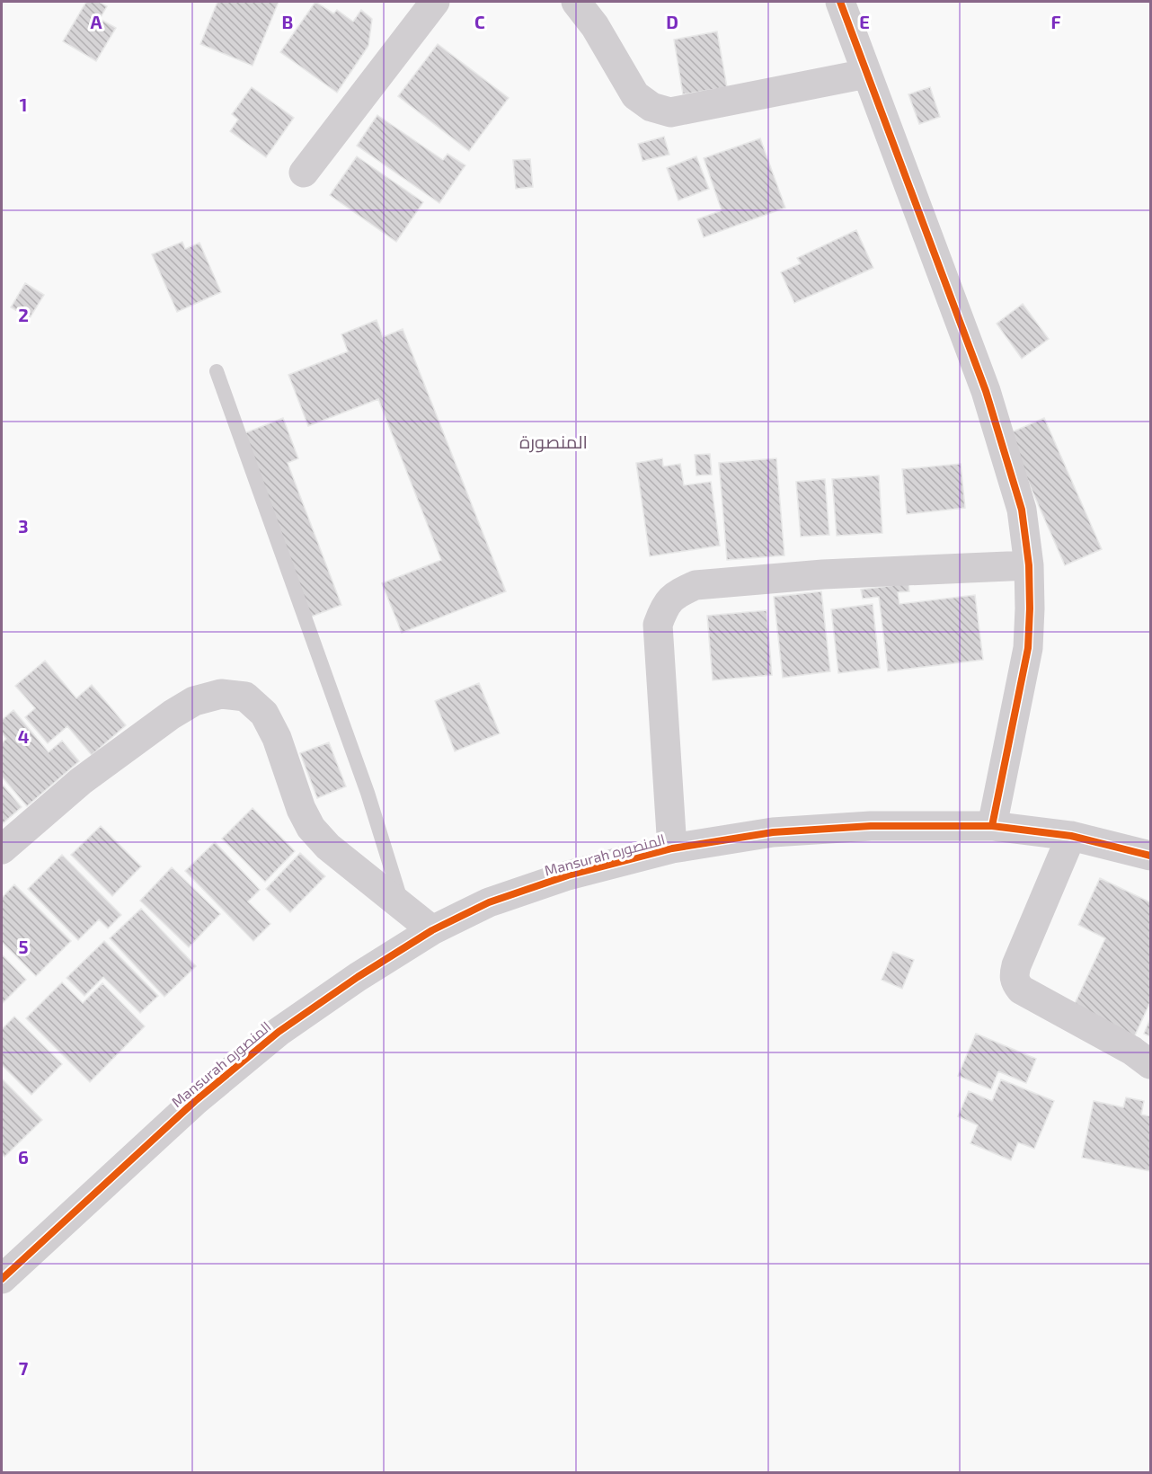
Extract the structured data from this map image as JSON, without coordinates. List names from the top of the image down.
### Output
{
  "streets": {
    "street": ["Mansurah المنصوره"]
  },
  "districts": ["المنصورة"],
  "grid": {
    "columns": [
      "A",
      "B",
      "C",
      "D",
      "E",
      "F"
    ],
    "rows": [
      "1",
      "2",
      "3",
      "4",
      "5",
      "6",
      "7"
    ]
  }
}
